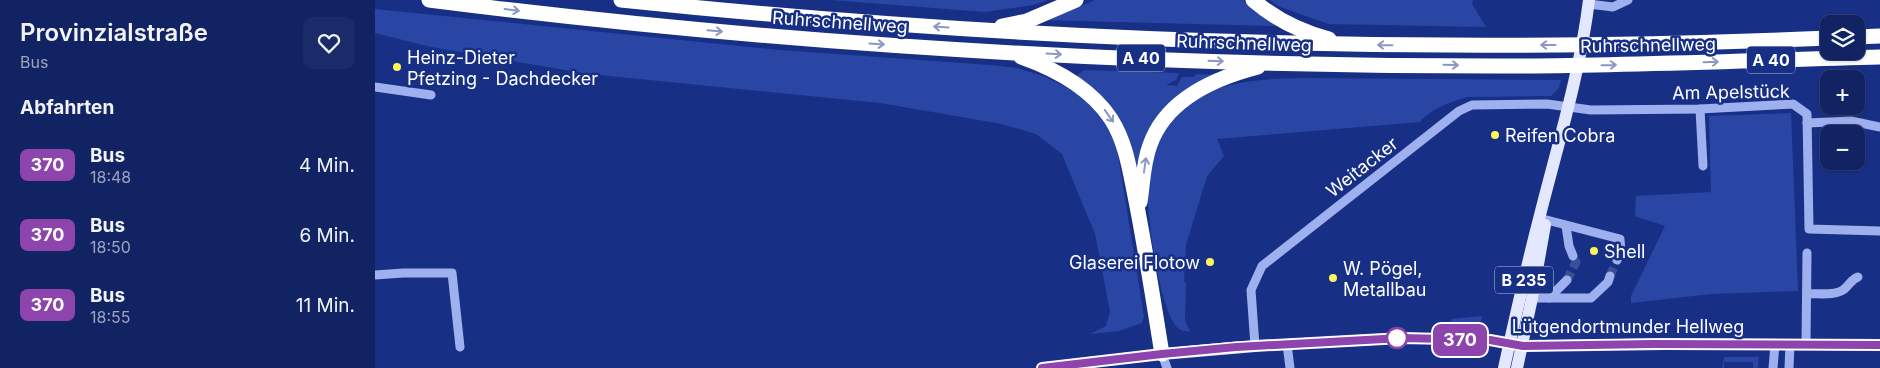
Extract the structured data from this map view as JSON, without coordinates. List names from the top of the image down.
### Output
{
  "streets": {
    "highway": ["Ruhrschnellweg", "A 40"],
    "main road": ["B 235", "Lütgendortmunder Hellweg"],
    "street": ["Am Apelstück", "Weitacker"]
  },
  "crossings": [
    ["Am Apelstück", "Weitacker"],
    ["Am Apelstück", "B 235"],
    ["Weitacker", "B 235"],
    ["Weitacker", "Lütgendortmunder Hellweg"],
    ["B 235", "Lütgendortmunder Hellweg"]
  ],
  "places": [
    "Heinz-Dieter Pfetzing - Dachdecker",
    "Reifen Cobra",
    "Shell",
    "Glaserei Flotow",
    "W. Pögel, Metallbau"
  ],
  "lines": ["bus line 370"],
  "page": {
    "heading": [
      ["Provinzialstraße", "Bus"],
      "Abfahrten"
    ],
    "on_map": "370",
    "map_buttons": ["+", "−"],
    "list": [
      {
        "mark": "370",
        "name": "Bus",
        "note": "18:48",
        "value": "4 Min."
      },
      {
        "mark": "370",
        "name": "Bus",
        "note": "18:50",
        "value": "6 Min."
      },
      {
        "mark": "370",
        "name": "Bus",
        "note": "18:55",
        "value": "11 Min."
      }
    ]
  }
}
